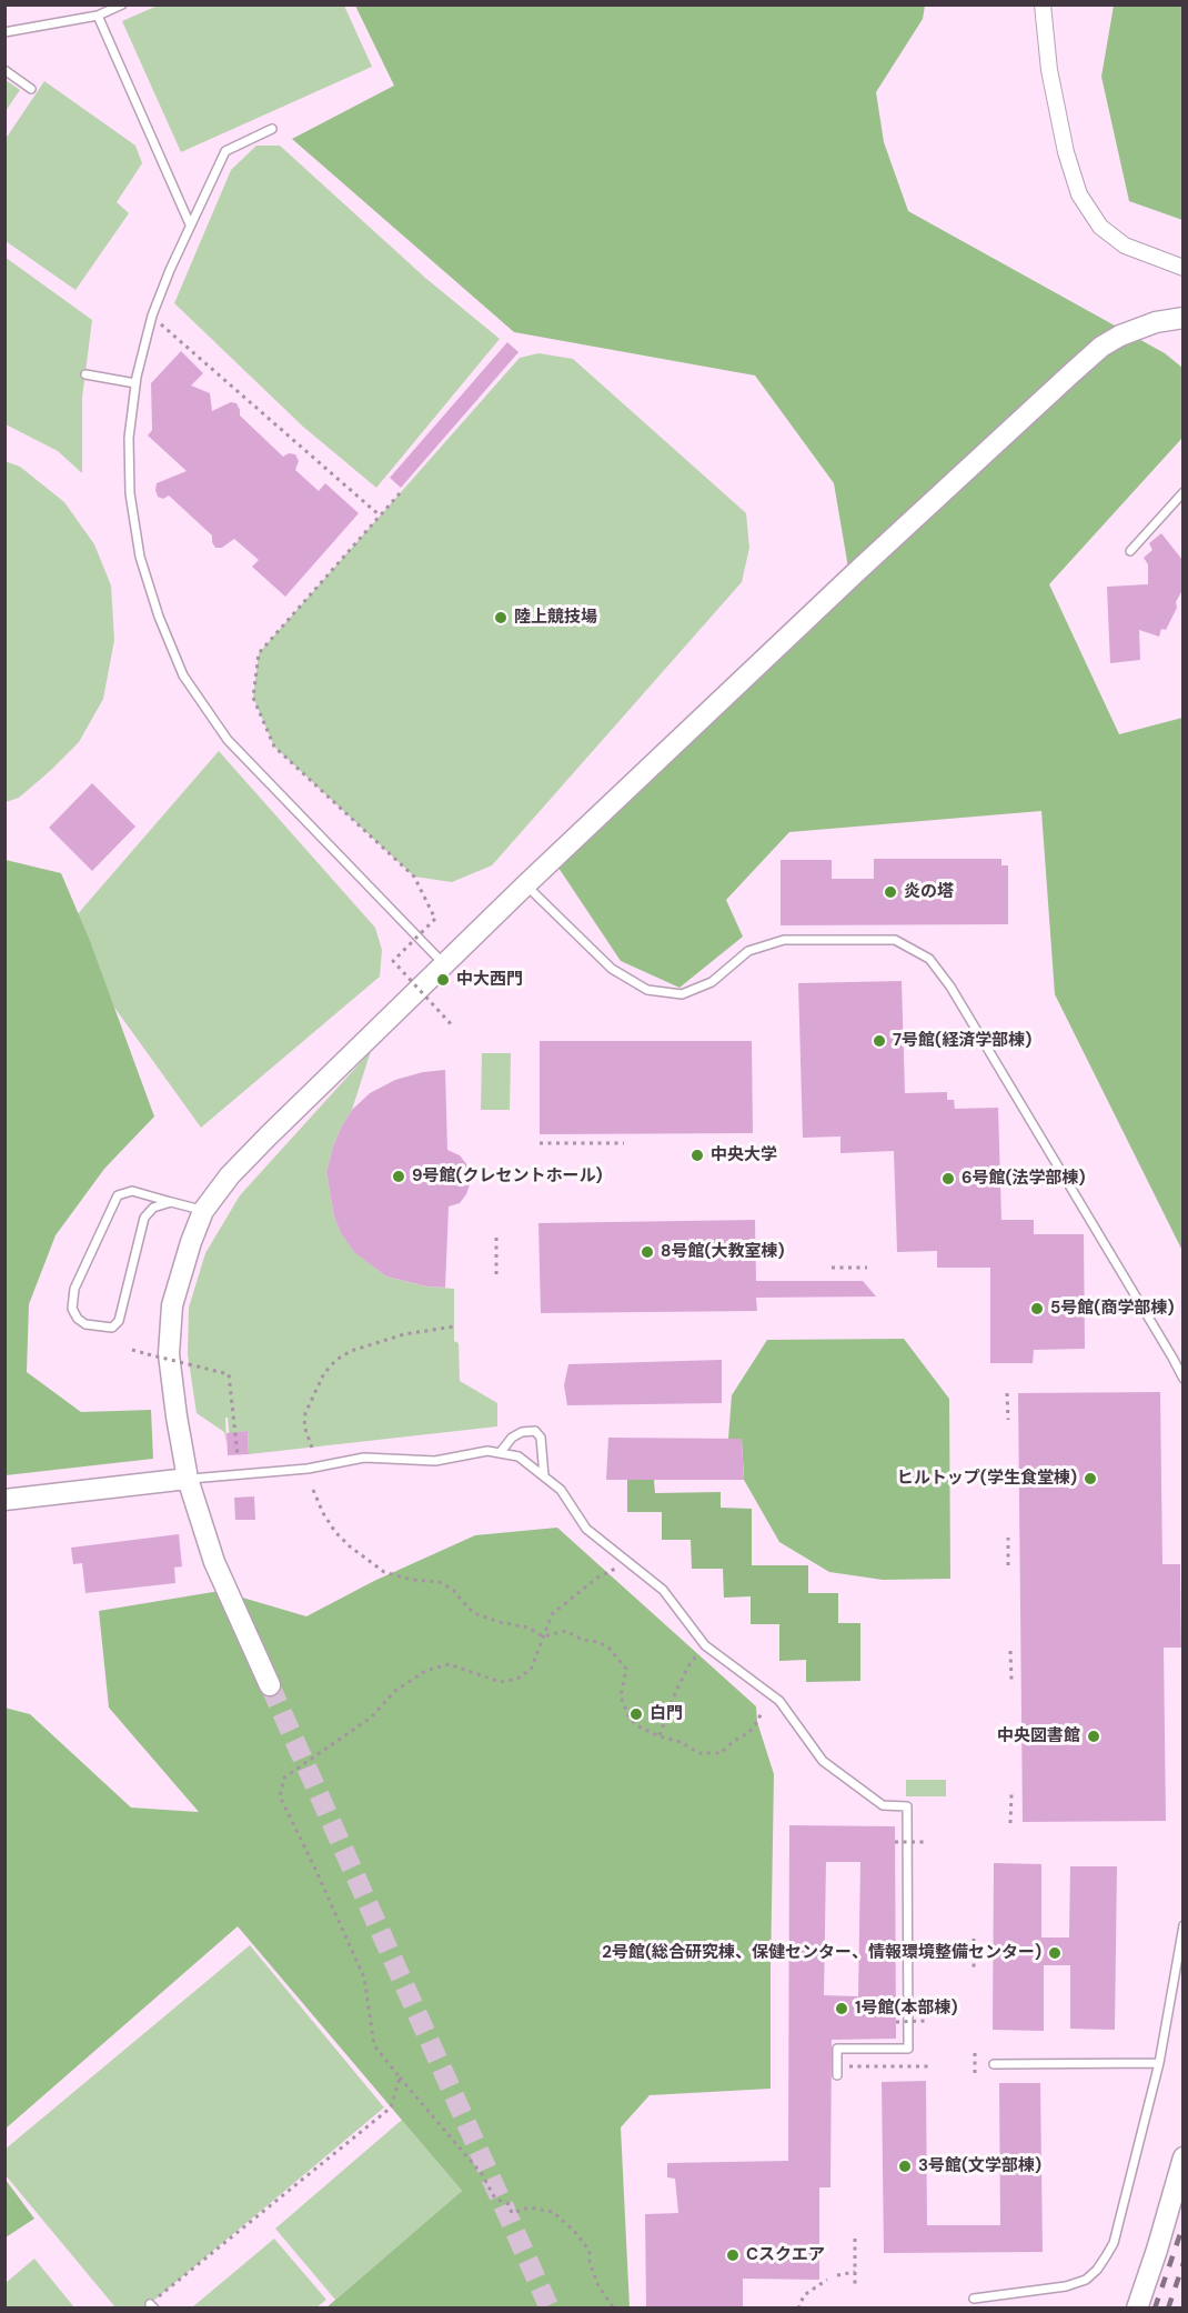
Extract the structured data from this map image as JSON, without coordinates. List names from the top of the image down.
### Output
{
  "places": [
    "陸上競技場",
    "炎の塔",
    "中大西門",
    "7号館(経済学部棟)",
    "中央大学",
    "9号館(クレセントホール)",
    "6号館(法学部棟)",
    "8号館(大教室棟)",
    "5号館(商学部棟)",
    "ヒルトップ(学生食堂棟)",
    "白門",
    "中央図書館",
    "2号館(総合研究棟、保健センター、情報環境整備センター)",
    "1号館(本部棟)",
    "3号館(文学部棟)",
    "Cスクエア"
  ]
}
